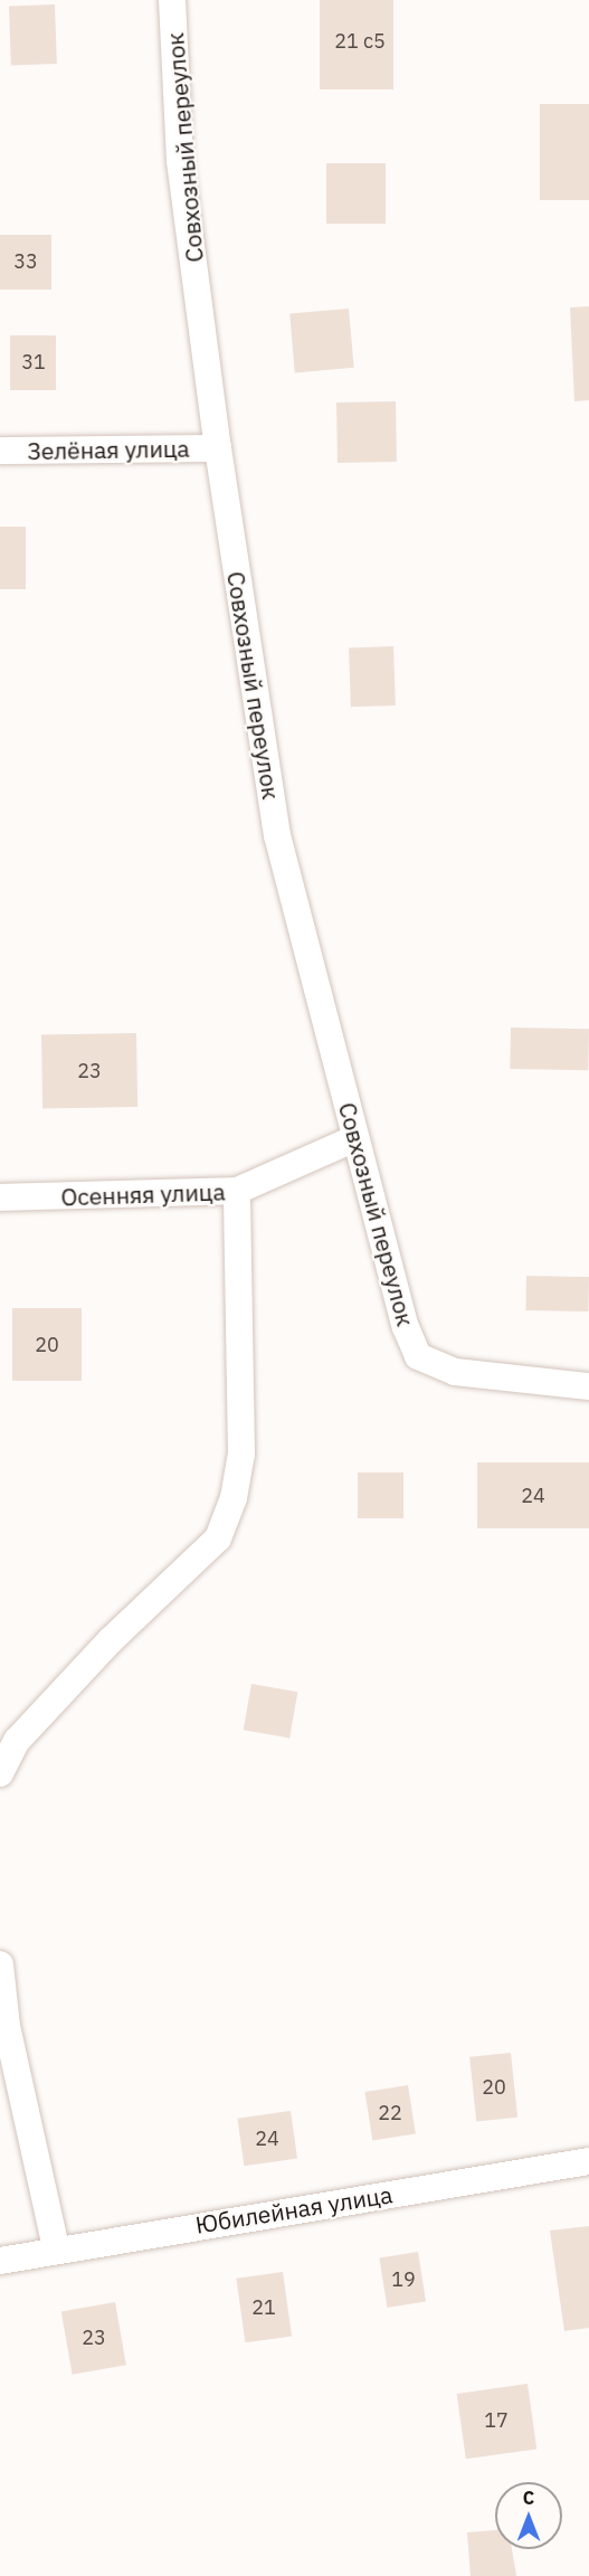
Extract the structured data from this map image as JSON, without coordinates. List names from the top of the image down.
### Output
{
  "streets": {
    "street": [
      "Совхозный переулок",
      "Зелёная улица",
      "Осенняя улица",
      "Юбилейная улица"
    ]
  },
  "crossings": [
    ["Совхозный переулок", "Зелёная улица"],
    ["Совхозный переулок", "Осенняя улица"]
  ],
  "house_numbers": [
    "21 с5",
    "33",
    "31",
    "23",
    "20",
    "24",
    "20",
    "22",
    "24",
    "19",
    "21",
    "23",
    "17"
  ],
  "north": "top"
}
